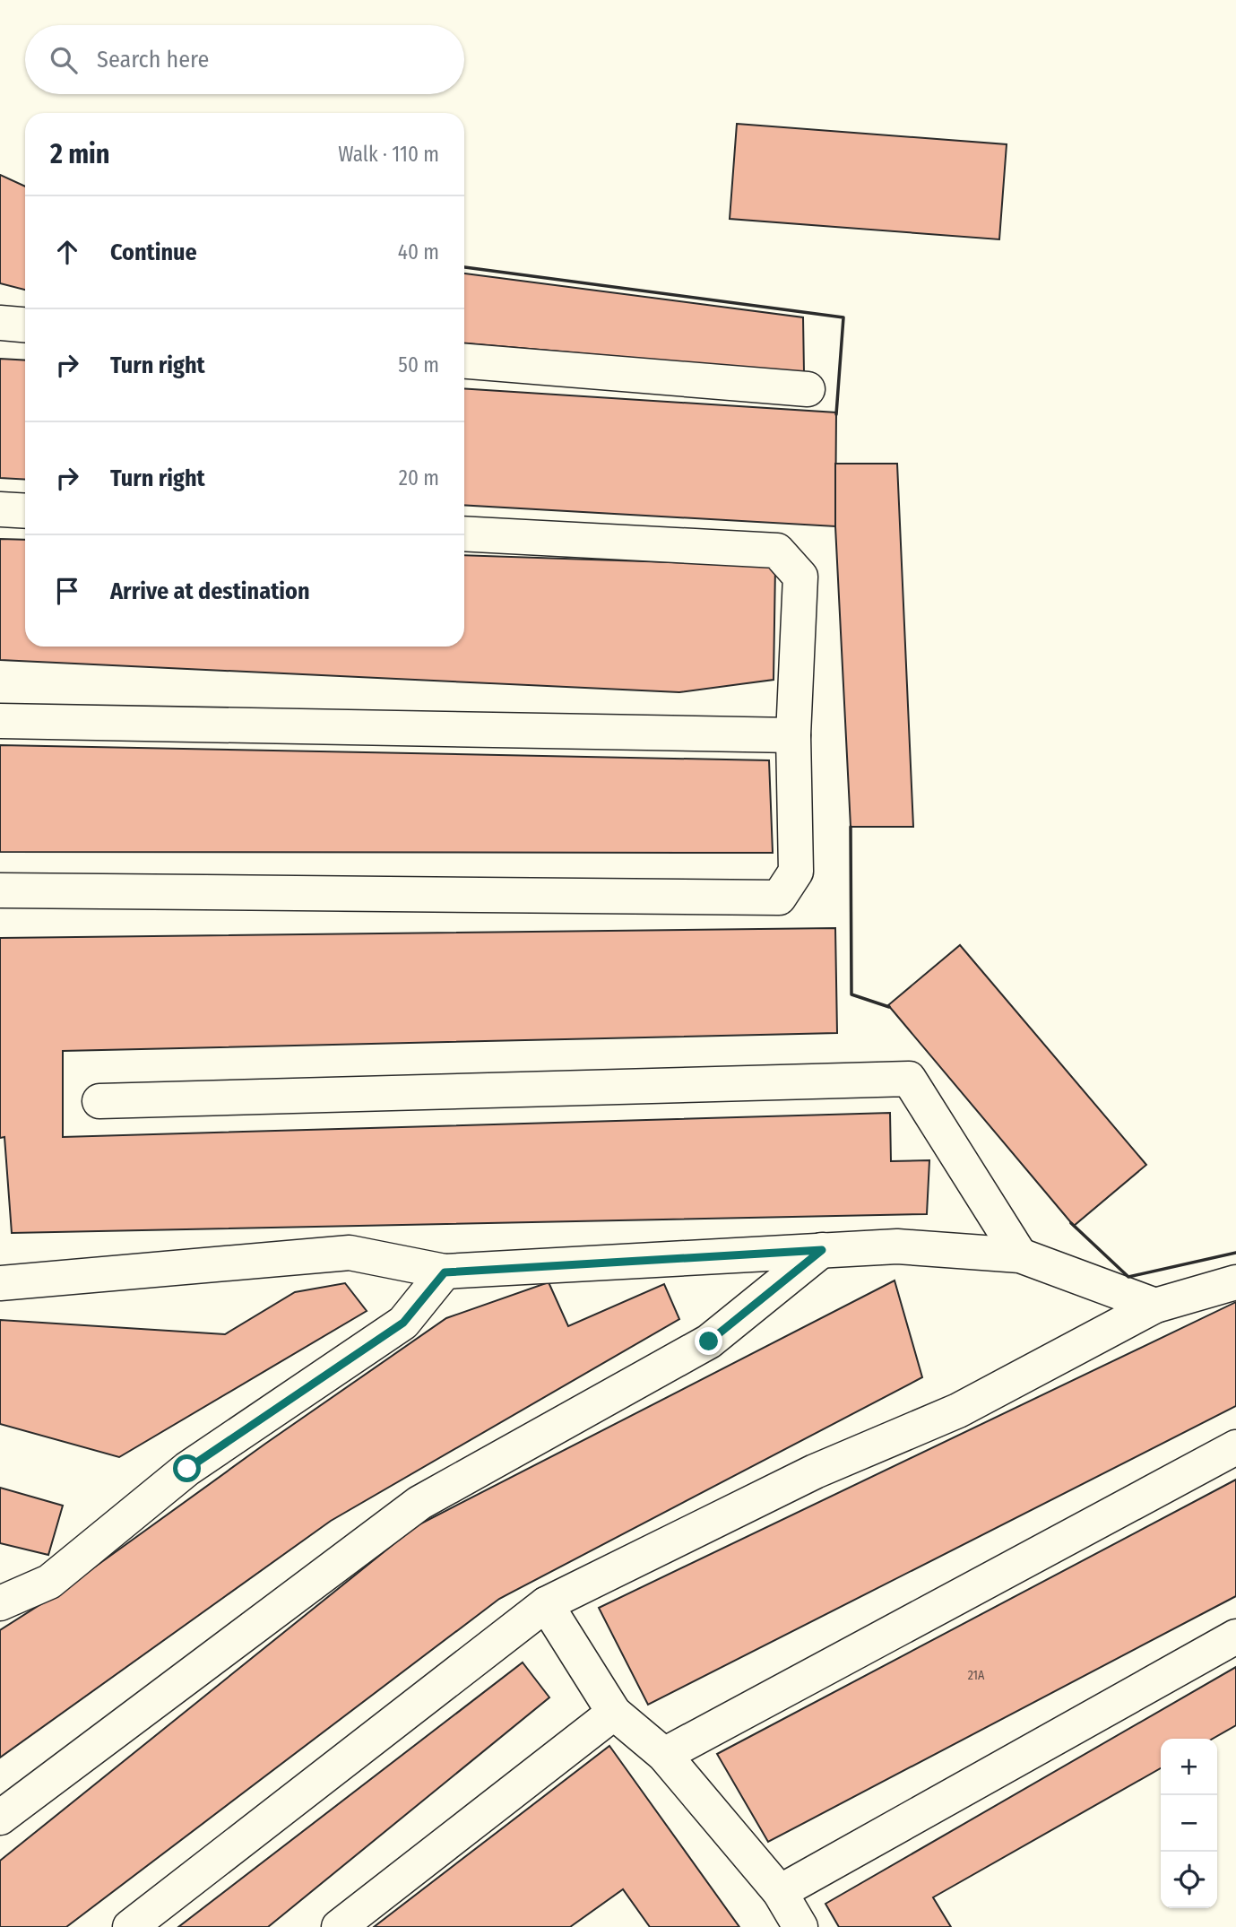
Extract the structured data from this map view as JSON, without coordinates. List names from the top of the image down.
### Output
{
  "house_numbers": ["21А"],
  "page": {
    "search": "Search here",
    "heading": ["2 min", "Walk · 110 m"],
    "list": [
      ["Continue", "40 m"],
      ["Turn right", "50 m"],
      ["Turn right", "20 m"],
      "Arrive at destination"
    ],
    "map_buttons": ["+", "−"]
  }
}
